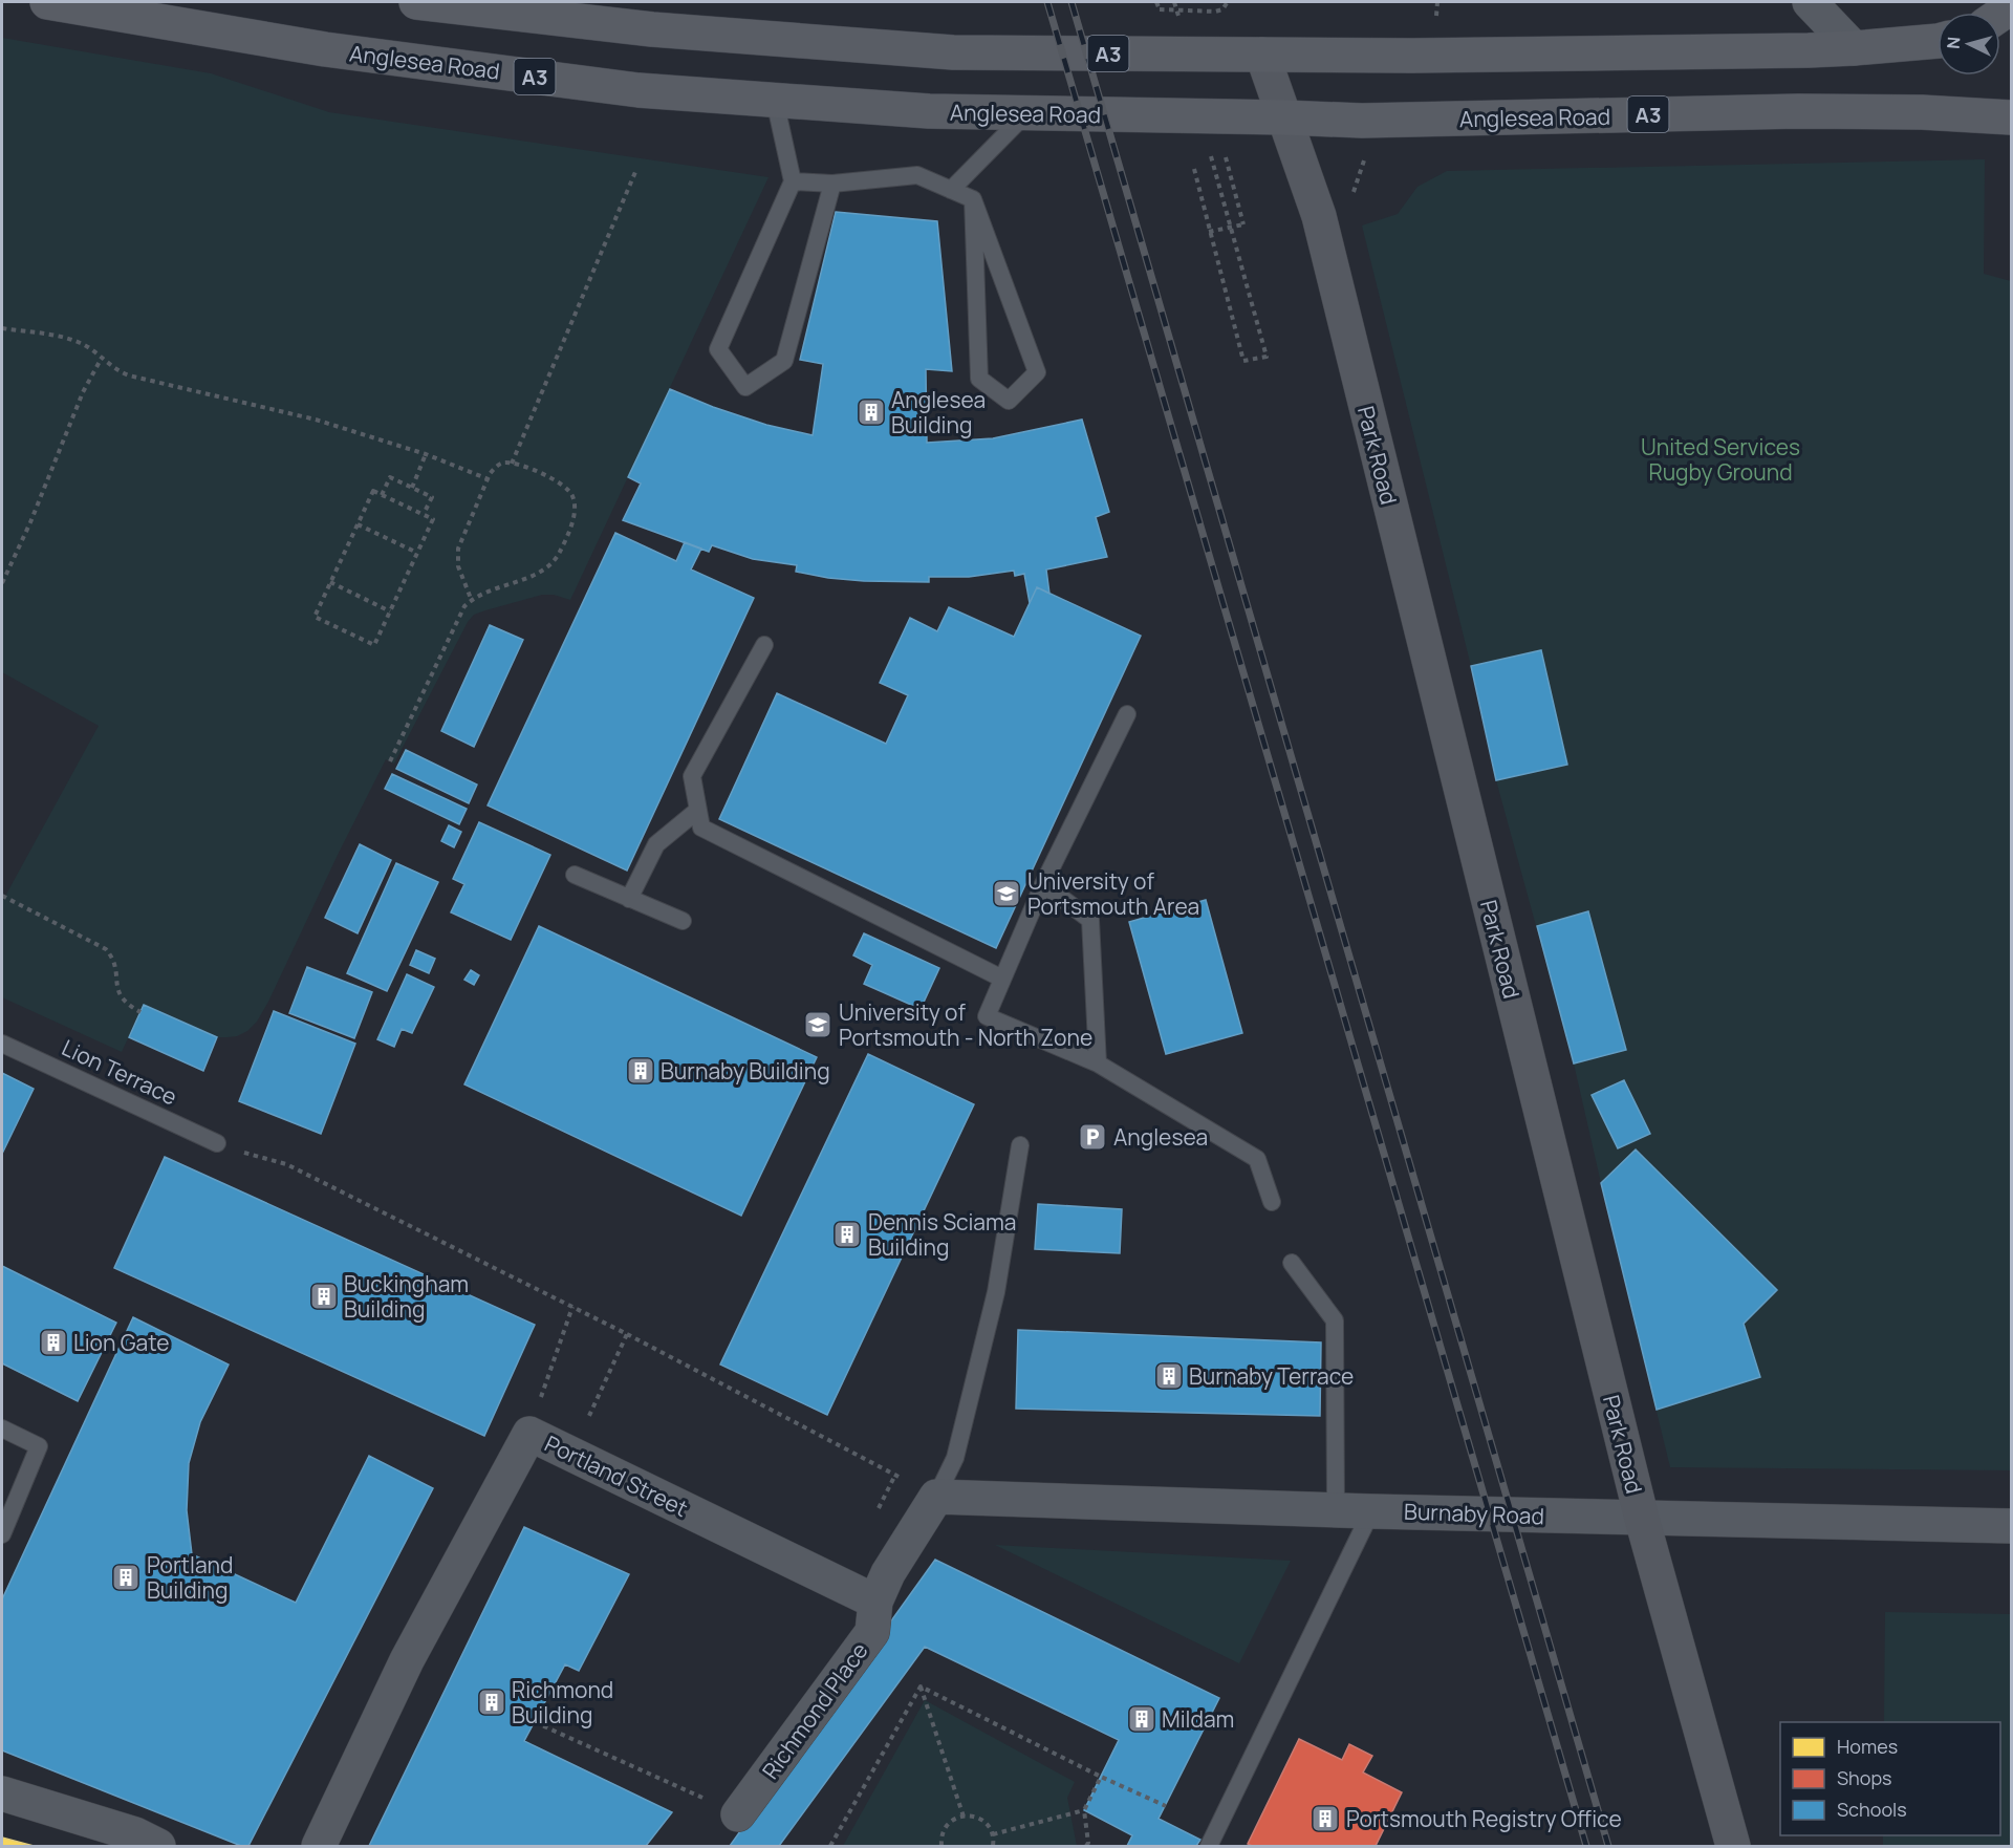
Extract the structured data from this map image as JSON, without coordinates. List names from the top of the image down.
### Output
{
  "streets": {
    "main road": ["A3", "Anglesea Road"],
    "street": [
      "Park Road",
      "Portland Street",
      "Burnaby Road",
      "Richmond Place"
    ],
    "lane": ["Lion Terrace"]
  },
  "crossings": [
    ["A3", "Park Road"],
    ["Anglesea Road", "Park Road"],
    ["Park Road", "Burnaby Road"],
    ["Portland Street", "Richmond Place"]
  ],
  "parks": ["United Services Rugby Ground"],
  "places": {
    "building": [
      "Anglesea Building",
      "Burnaby Building",
      "Dennis Sciama Building",
      "Buckingham Building",
      "Lion Gate",
      "Burnaby Terrace",
      "Portland Building",
      "Richmond Building",
      "Mildam",
      "Portsmouth Registry Office"
    ],
    "school or university": ["University of Portsmouth Area", "University of Portsmouth - North Zone"],
    "parking": ["Anglesea"]
  },
  "legend": ["Homes", "Shops", "Schools"],
  "north": "left"
}
